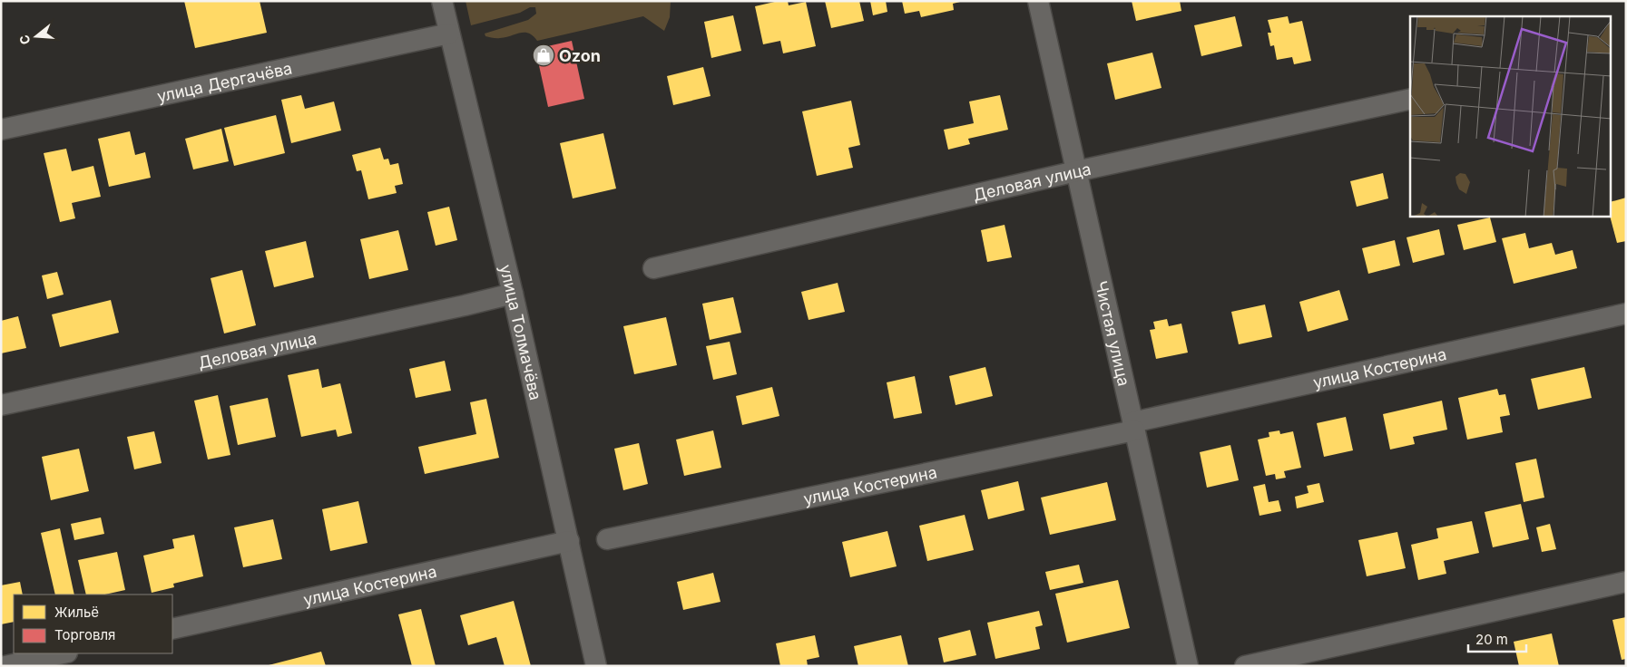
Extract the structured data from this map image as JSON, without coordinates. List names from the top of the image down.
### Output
{
  "streets": {
    "street": [
      "улица Дергачёва",
      "Деловая улица",
      "улица Толмачёва",
      "Чистая улица",
      "улица Костерина"
    ]
  },
  "crossings": [
    ["улица Дергачёва", "улица Толмачёва"],
    ["Деловая улица", "улица Толмачёва"],
    ["Деловая улица", "Чистая улица"],
    ["улица Толмачёва", "улица Костерина"],
    ["Чистая улица", "улица Костерина"]
  ],
  "places": {
    "shop": ["Ozon"]
  },
  "legend": ["Жильё", "Торговля"],
  "scale_bar": "20 m",
  "north": "left"
}
